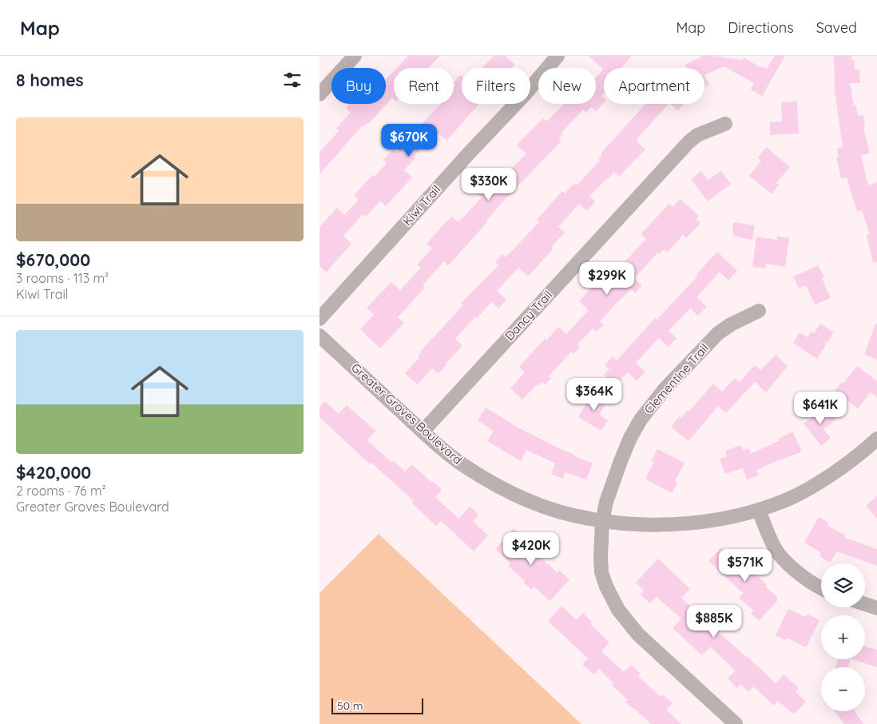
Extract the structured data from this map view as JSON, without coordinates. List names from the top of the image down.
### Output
{
  "streets": {
    "street": [
      "Kiwi Trail",
      "Dancy Trail",
      "Clementine Trail",
      "Greater Groves Boulevard"
    ]
  },
  "crossings": [
    ["Dancy Trail", "Greater Groves Boulevard"],
    ["Clementine Trail", "Greater Groves Boulevard"]
  ],
  "scale_bar": "50 m",
  "page": {
    "header": "Map",
    "nav": ["Map", "Directions", "Saved"],
    "heading": "8 homes",
    "chip": [
      "Buy",
      "Rent",
      "Filters",
      "New",
      "Apartment"
    ],
    "list": [
      {
        "name": "$670,000",
        "note": "3 rooms · 113 m² · Kiwi Trail"
      },
      {
        "name": "$420,000",
        "note": "2 rooms · 76 m² · Greater Groves Boulevard"
      }
    ],
    "price": [
      "$670K",
      "$330K",
      "$299K",
      "$364K",
      "$641K",
      "$420K",
      "$571K",
      "$885K"
    ],
    "map_buttons": ["+", "−"],
    "scale": "50 m"
  }
}
